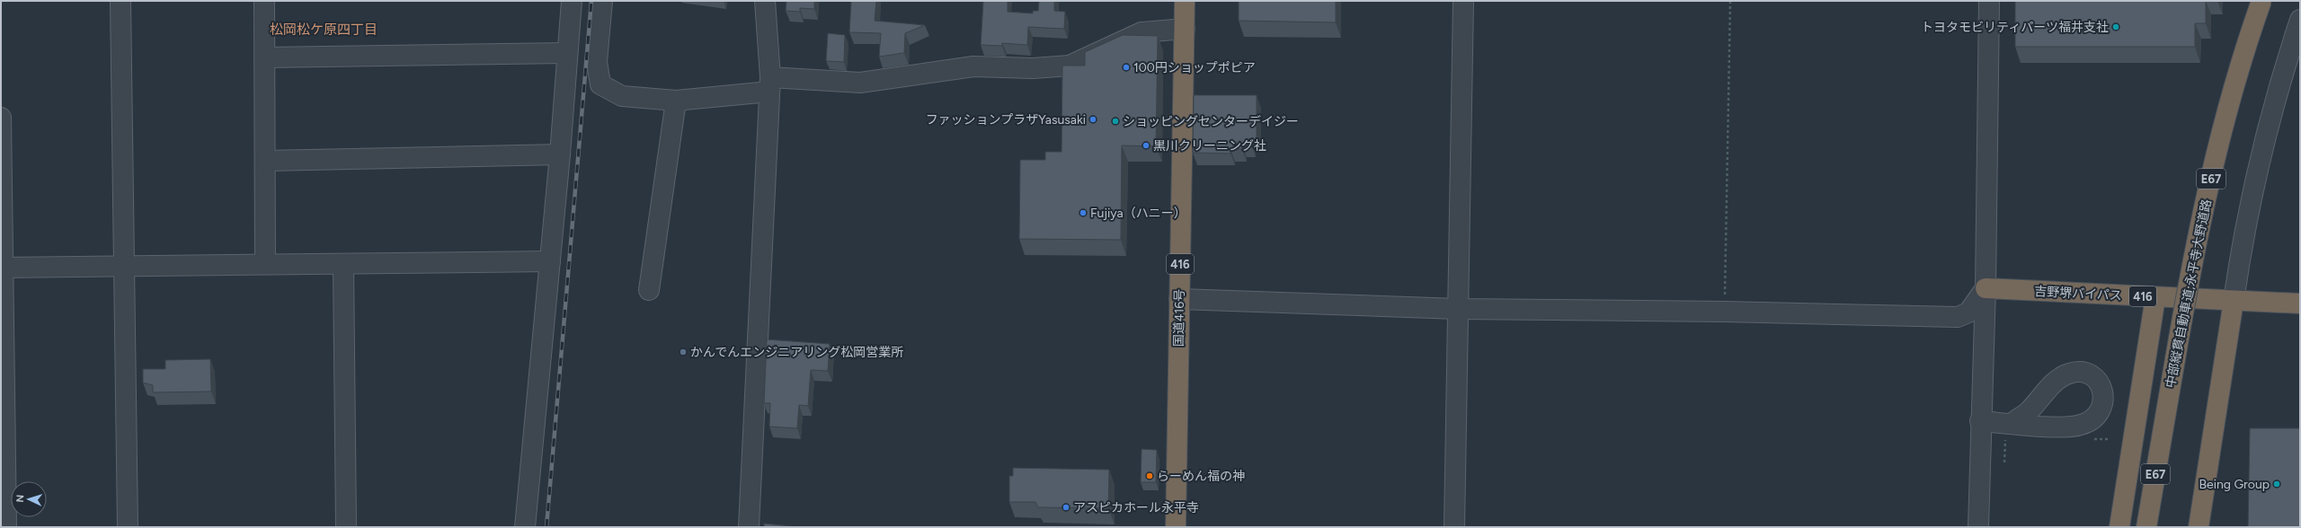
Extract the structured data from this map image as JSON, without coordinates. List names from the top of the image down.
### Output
{
  "streets": {
    "highway": [
      "E67",
      "416",
      "吉野堺バイパス",
      "中部縦貫自動車道;永平寺大野道路",
      "国道416号"
    ]
  },
  "districts": ["松岡松ケ原四丁目"],
  "places": [
    "トヨタモビリティパーツ福井支社",
    "100円ショップポピア",
    "ファッションプラザYasusaki",
    "ショッピングセンターデイジー",
    "黒川クリーニング社",
    "Fujiya（ハニー）",
    "かんでんエンジニアリング松岡営業所",
    "らーめん福の神",
    "Being Group",
    "アスピカホール永平寺"
  ],
  "north": "left"
}
